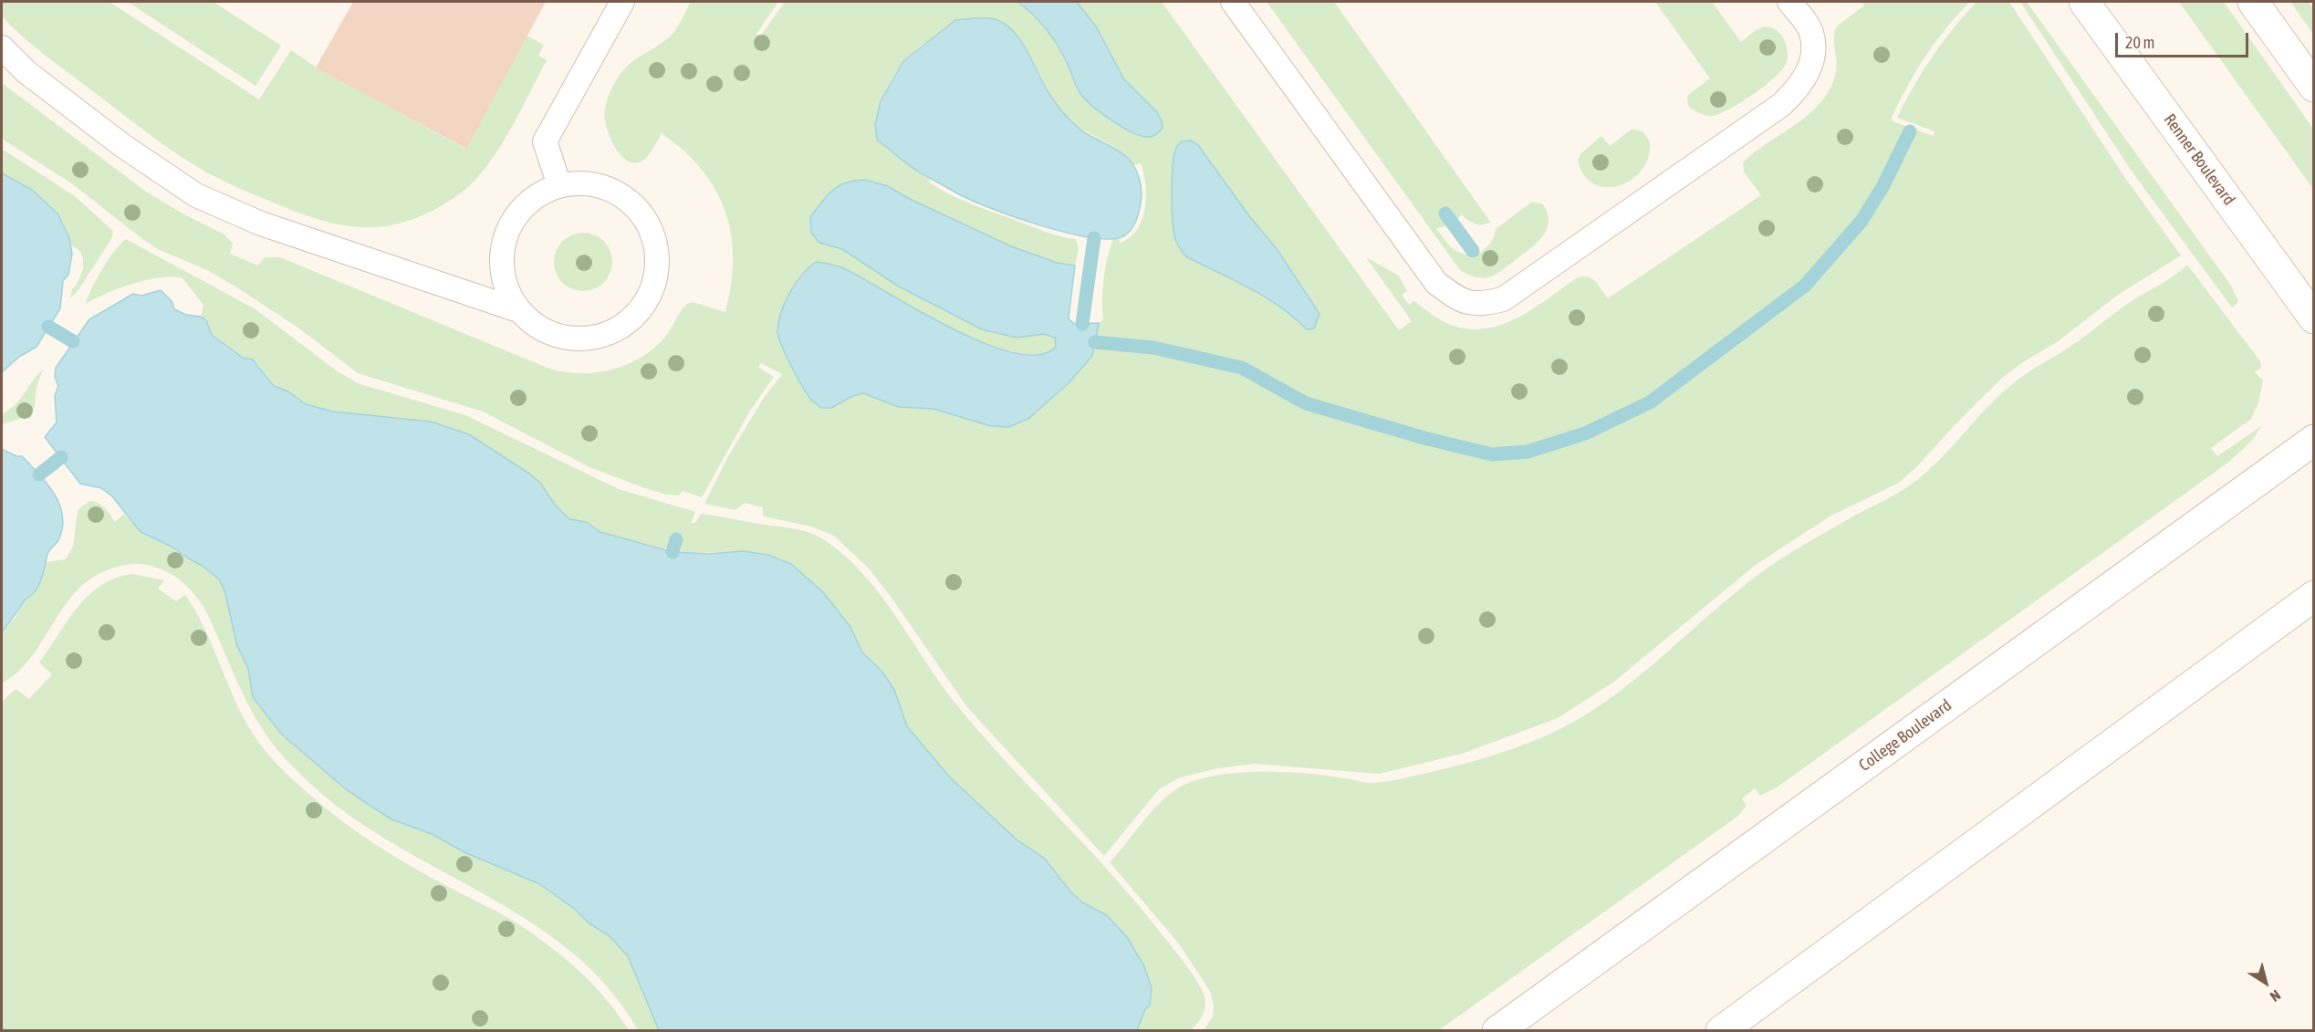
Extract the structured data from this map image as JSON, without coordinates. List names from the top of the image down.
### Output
{
  "streets": {
    "main road": ["Renner Boulevard", "College Boulevard"]
  },
  "scale_bar": "20 m",
  "north": "bottom right"
}
